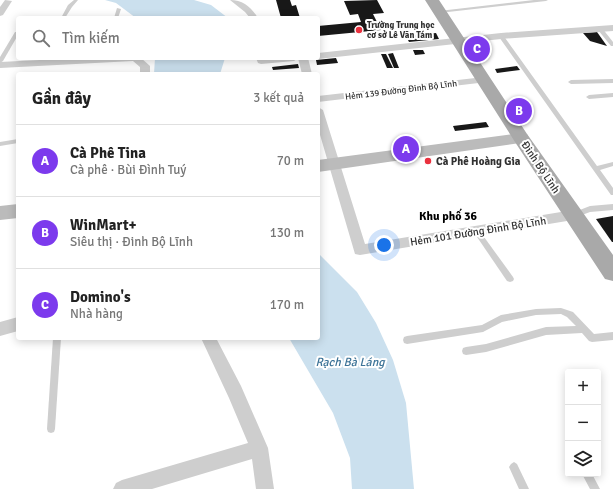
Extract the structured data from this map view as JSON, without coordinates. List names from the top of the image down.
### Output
{
  "streets": {
    "main road": ["Đinh Bộ Lĩnh"],
    "street": ["Hẻm 139 Đường Đinh Bộ Lĩnh", "Hẻm 101 Đường Đinh Bộ Lĩnh"]
  },
  "crossings": [
    ["Hẻm 139 Đường Đinh Bộ Lĩnh", "Đinh Bộ Lĩnh"],
    ["Đinh Bộ Lĩnh", "Hẻm 101 Đường Đinh Bộ Lĩnh"]
  ],
  "districts": ["Khu phố 36"],
  "water": ["Rạch Bà Láng"],
  "places": ["Trường Trung học cơ sở Lê Văn Tám", "Cà Phê Hoàng Gia"],
  "page": {
    "search": "Tìm kiếm",
    "pins": ["C", "B", "A"],
    "heading": ["Gần đây", "3 kết quả"],
    "list": [
      {
        "mark": "A",
        "name": "Cà Phê Tina",
        "note": "Cà phê · Bùi Đình Tuý",
        "value": "70 m"
      },
      {
        "mark": "B",
        "name": "WinMart+",
        "note": "Siêu thị · Đinh Bộ Lĩnh",
        "value": "130 m"
      },
      {
        "mark": "C",
        "name": "Domino's",
        "note": "Nhà hàng",
        "value": "170 m"
      }
    ],
    "map_buttons": ["+", "−"]
  }
}
